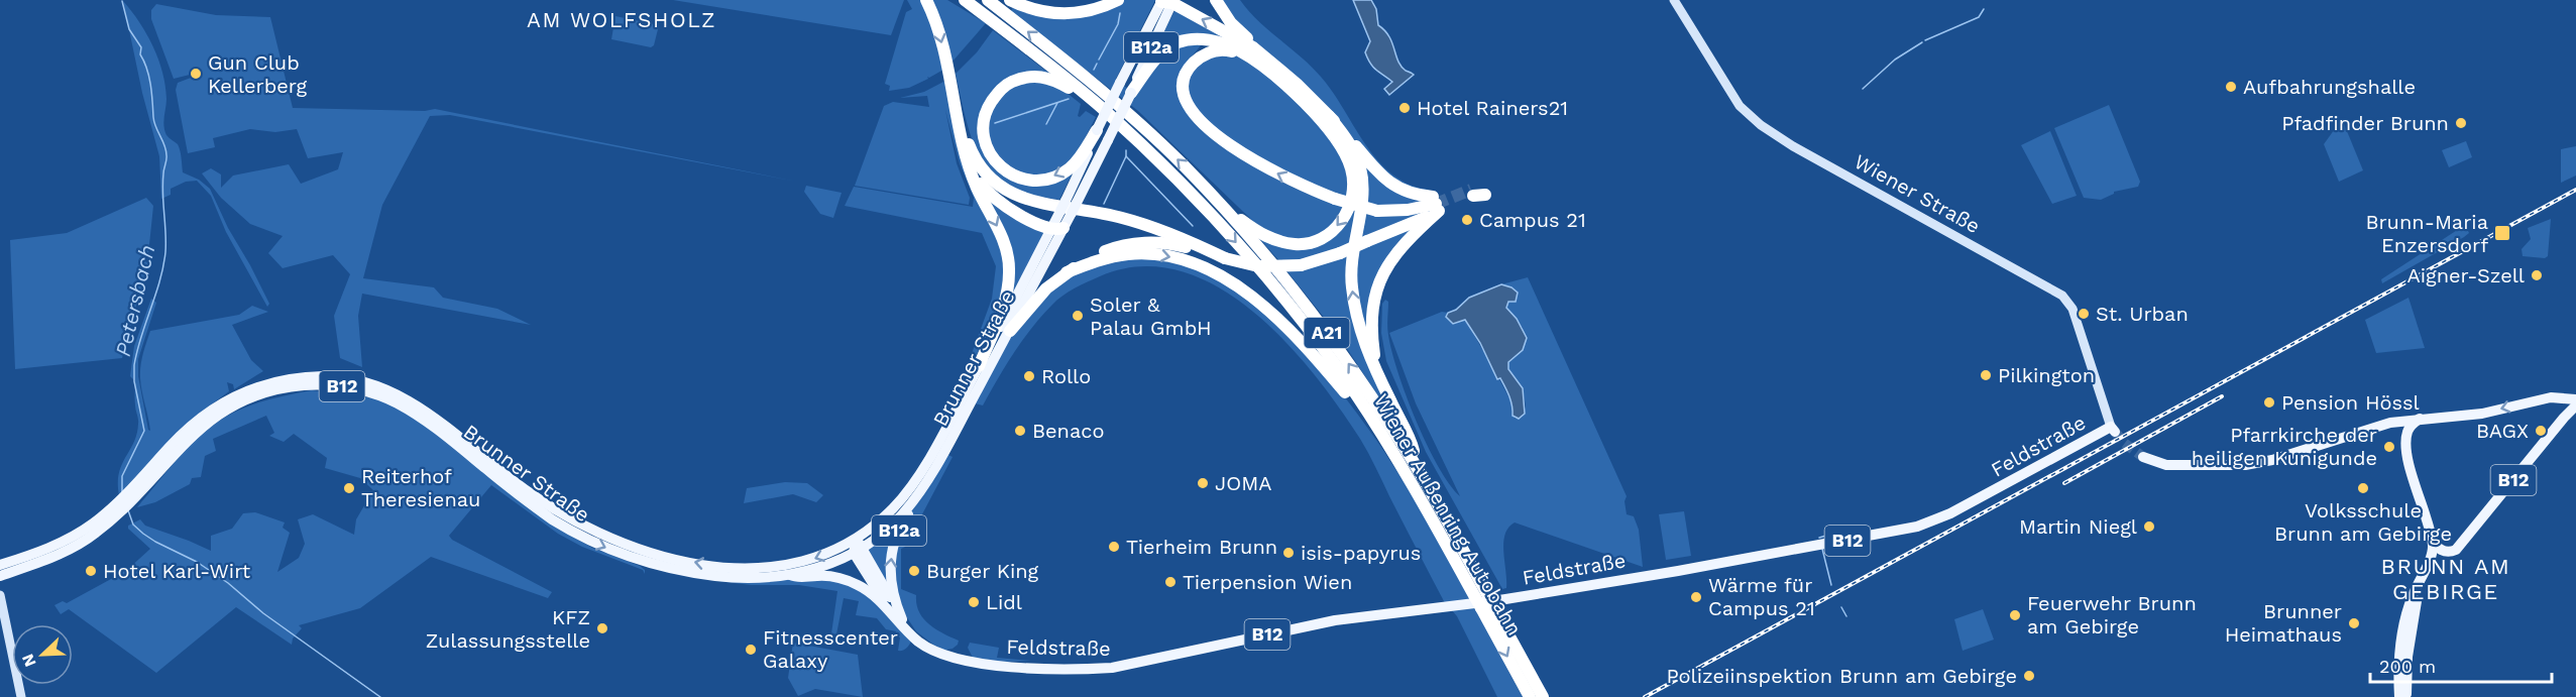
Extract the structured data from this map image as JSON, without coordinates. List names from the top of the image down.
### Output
{
  "streets": {
    "highway": ["A21", "Wiener Außenring Autobahn"],
    "main road": [
      "B12a",
      "Wiener Straße",
      "Brunner Straße",
      "B12",
      "Feldstraße"
    ]
  },
  "crossings": [
    ["B12a", "Brunner Straße"],
    ["B12a", "Feldstraße"],
    ["Wiener Straße", "Feldstraße"]
  ],
  "districts": ["AM WOLFSHOLZ", "BRUNN AM GEBIRGE"],
  "water": ["Petersbach"],
  "places": {
    "other": [
      "Gun Club Kellerberg",
      "Aufbahrungshalle",
      "Hotel Rainers21",
      "Pfadfinder Brunn",
      "Campus 21",
      "Aigner-Szell",
      "St. Urban",
      "Soler & Palau GmbH",
      "Pilkington",
      "Rollo",
      "Pension Hössl",
      "Benaco",
      "BAGX",
      "Pfarrkirche der heiligen Kunigunde",
      "JOMA",
      "Reiterhof Theresienau",
      "Volksschule Brunn am Gebirge",
      "Martin Niegl",
      "Tierheim Brunn",
      "isis-papyrus",
      "Hotel Karl-Wirt",
      "Burger King",
      "Tierpension Wien",
      "Wärme für Campus 21",
      "Lidl",
      "Feuerwehr Brunn am Gebirge",
      "Brunner Heimathaus",
      "KFZ Zulassungsstelle",
      "Fitnesscenter Galaxy",
      "Polizeiinspektion Brunn am Gebirge"
    ],
    "transit": ["Brunn-Maria Enzersdorf"]
  },
  "scale_bar": "200 m",
  "north": "bottom left"
}
